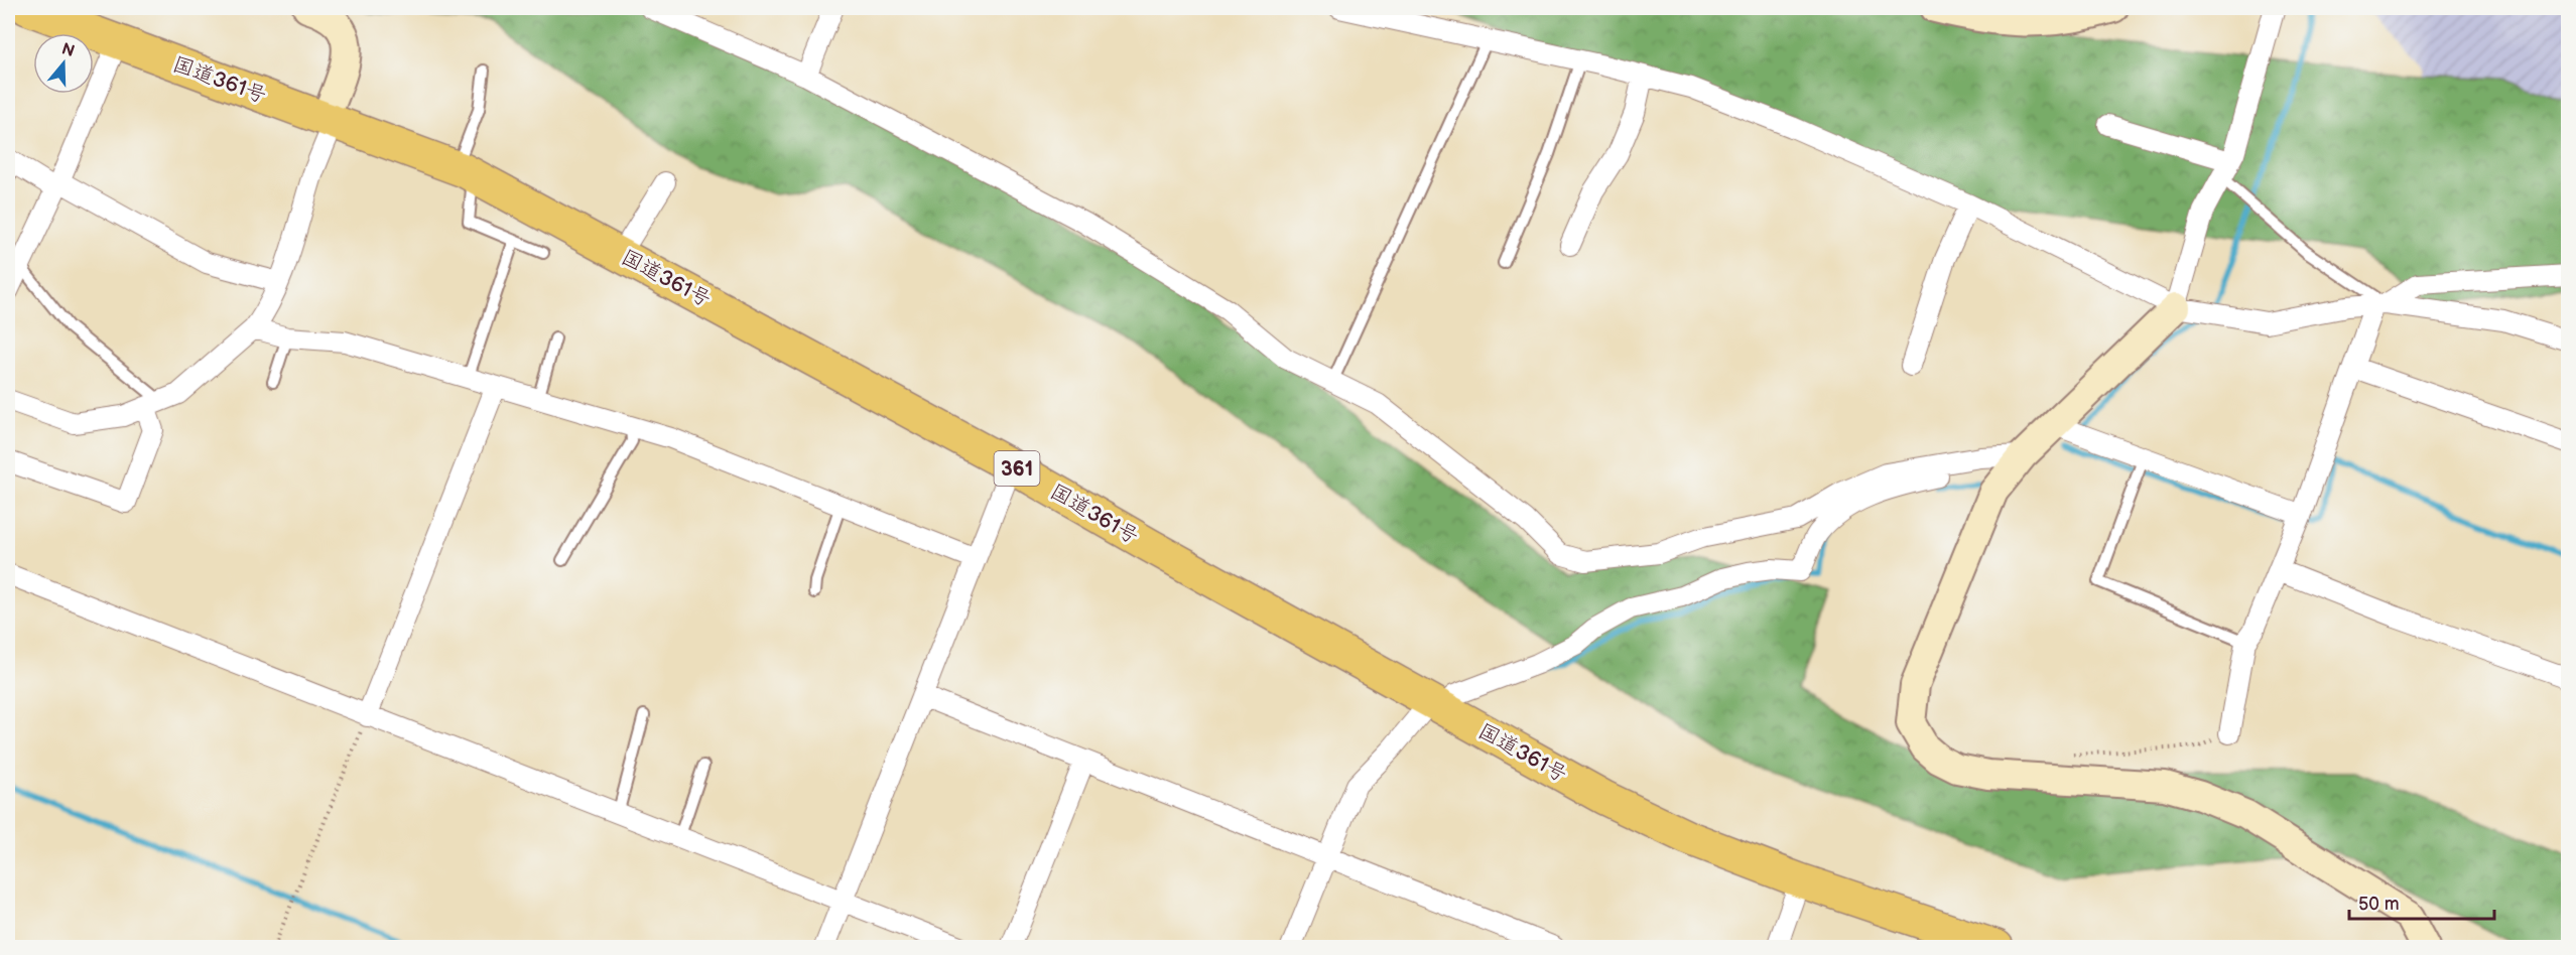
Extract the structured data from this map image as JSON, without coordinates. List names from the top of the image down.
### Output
{
  "streets": {
    "highway": ["国道361号", "361"]
  },
  "scale_bar": "50 m",
  "north": "top"
}
